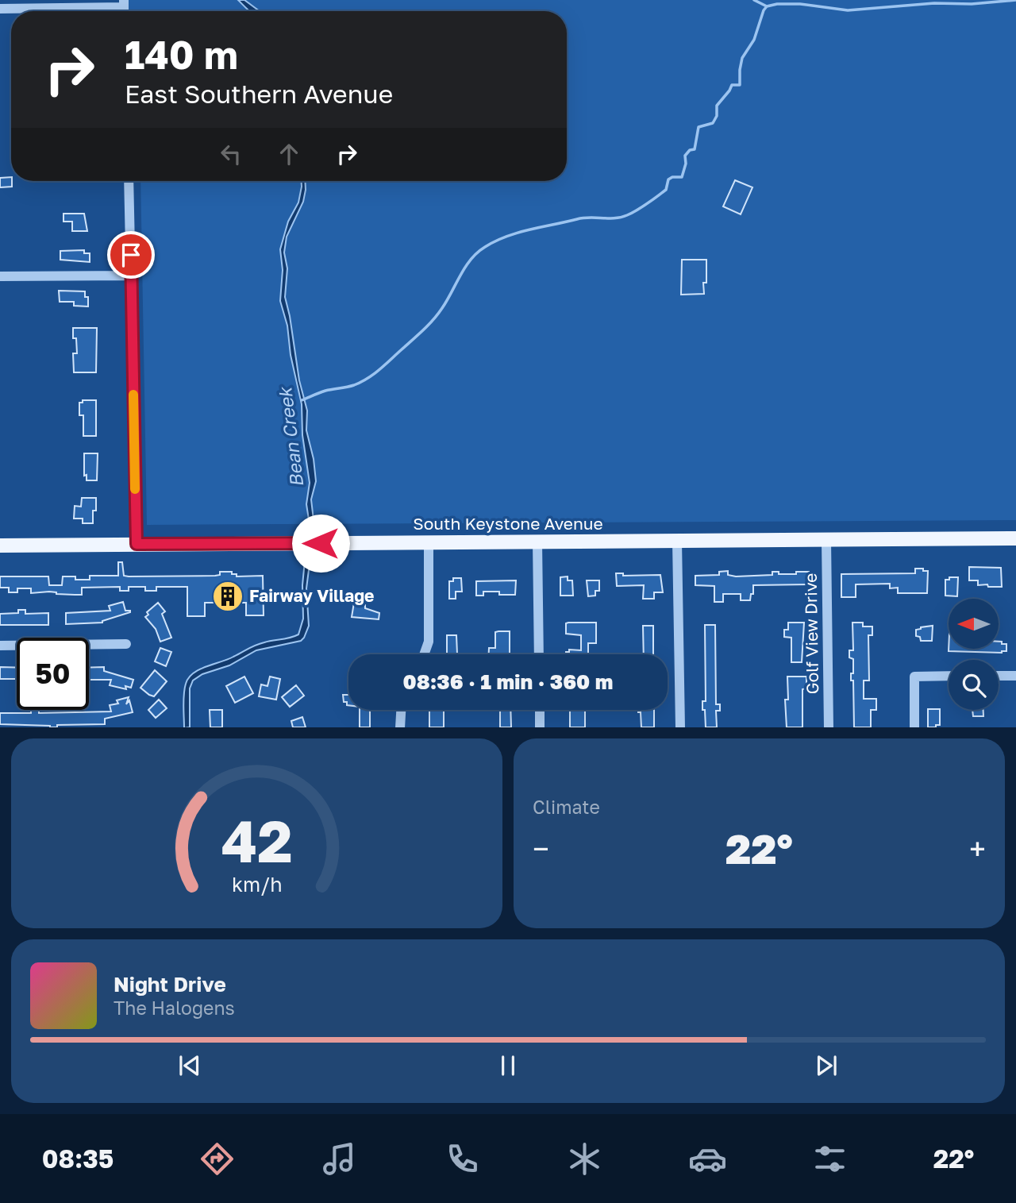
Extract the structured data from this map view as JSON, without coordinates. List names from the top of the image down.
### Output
{
  "streets": {
    "main road": ["South Keystone Avenue"],
    "street": ["Golf View Drive"]
  },
  "crossings": [
    ["South Keystone Avenue", "Golf View Drive"]
  ],
  "water": ["Bean Creek"],
  "places": {
    "building": ["Fairway Village"]
  },
  "north": "left",
  "page": {
    "turn": ["140 m", "East Southern Avenue"],
    "limit": "50",
    "trip": "08:36 · 1 min · 360 m",
    "tile": "Climate",
    "heat": ["−", "22°", "+"],
    "song": ["Night Drive", "The Halogens"],
    "tabs": ["08:35", "22°"],
    "gauge": ["42", "km/h"]
  }
}
